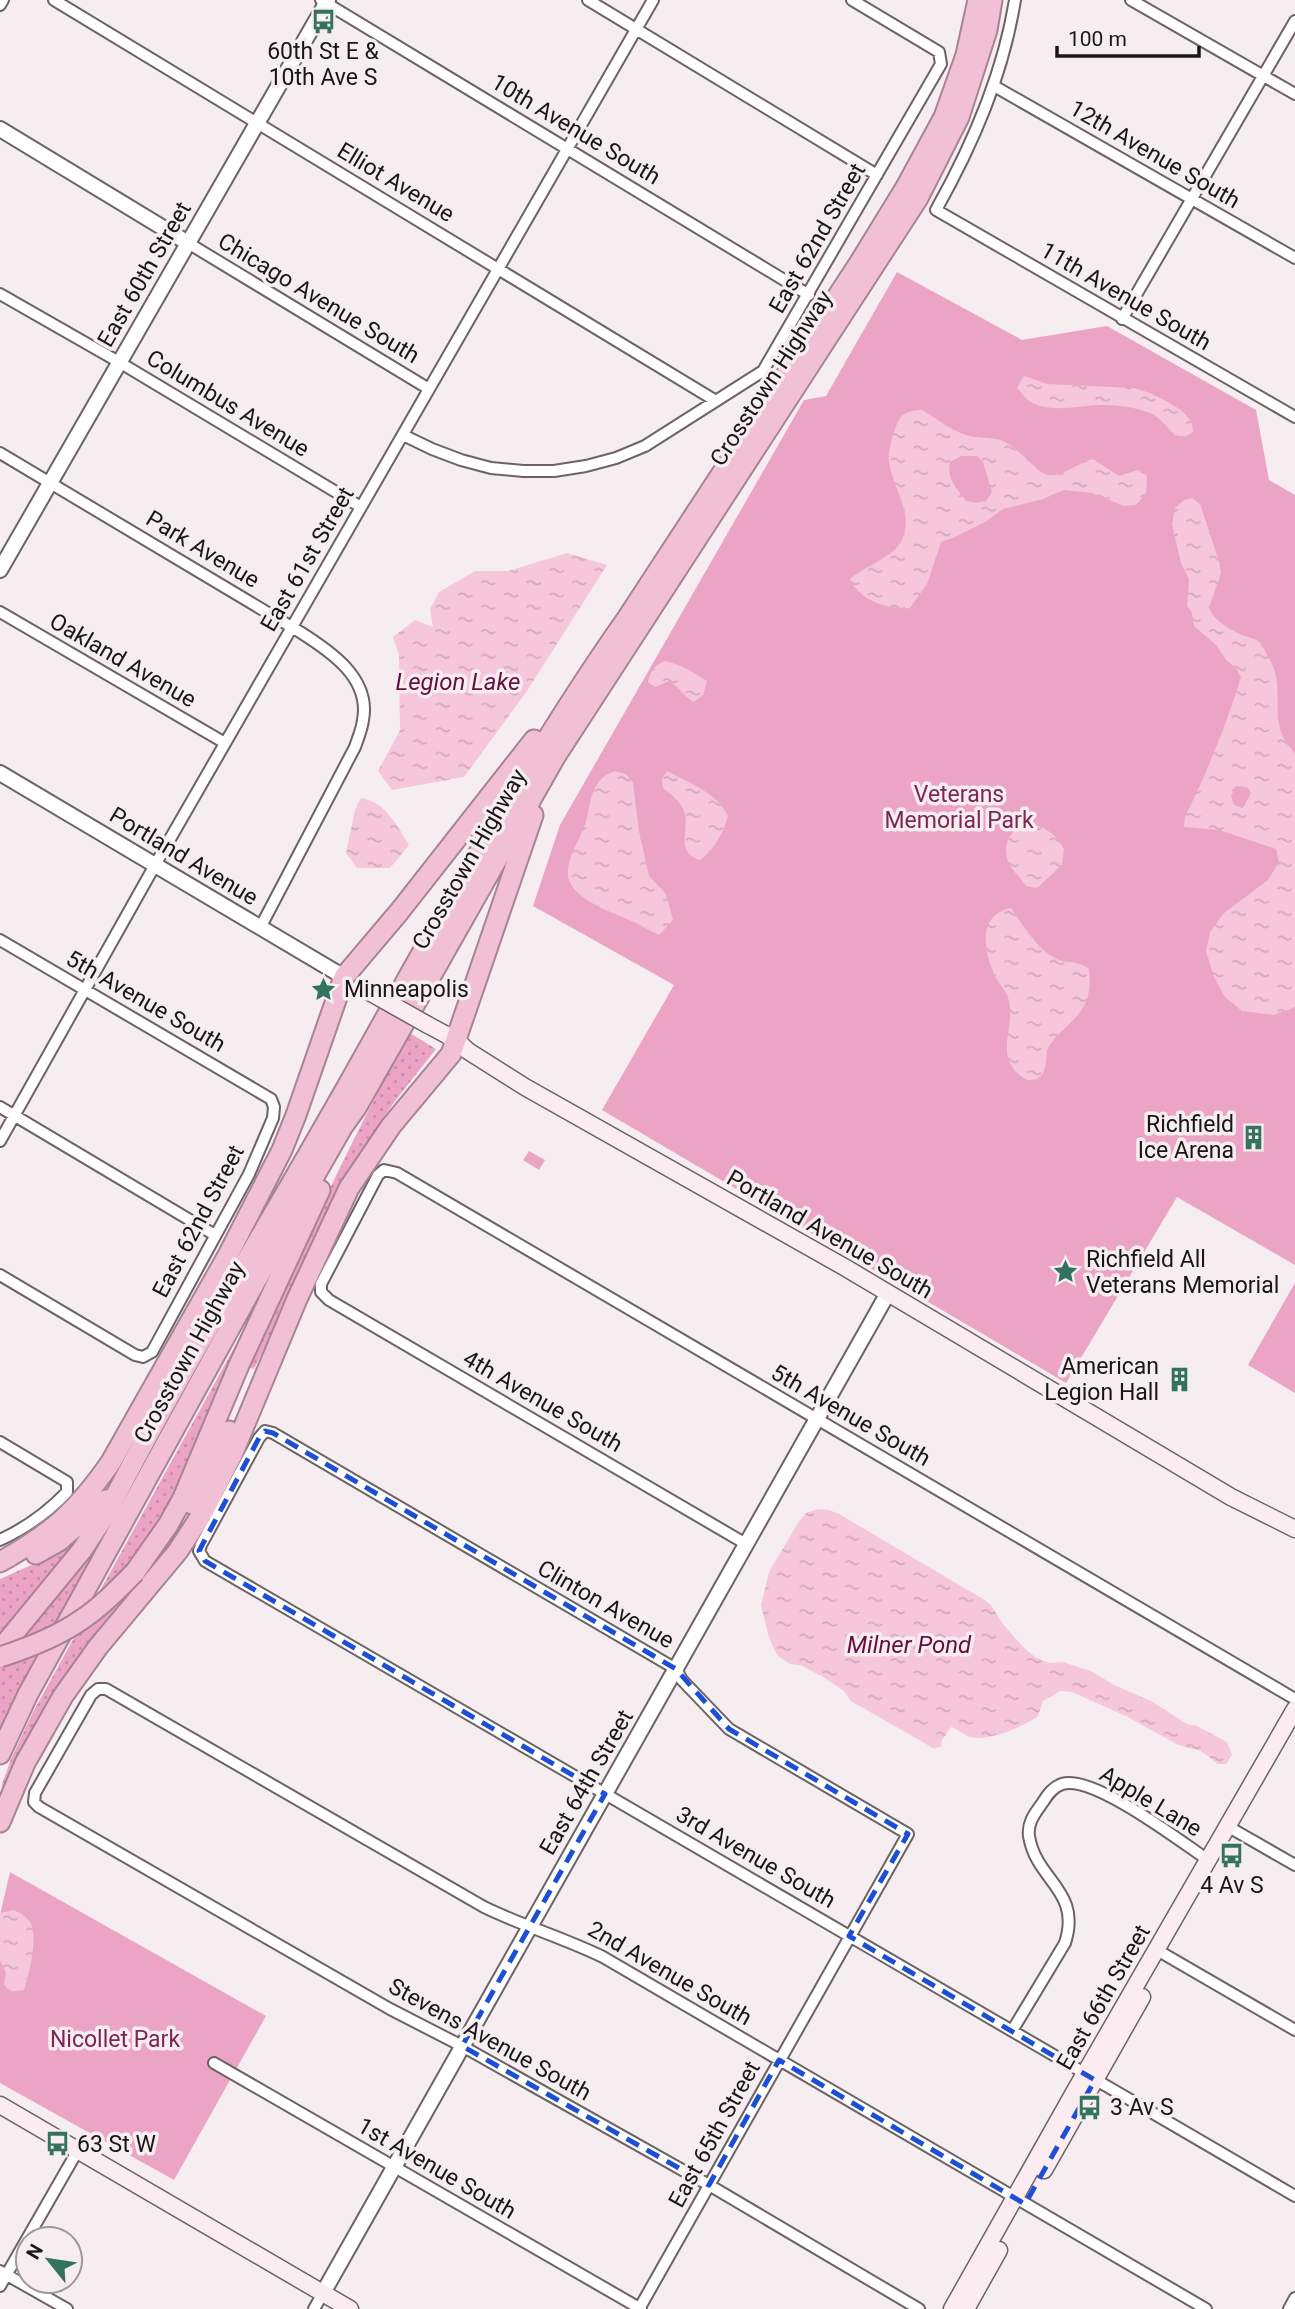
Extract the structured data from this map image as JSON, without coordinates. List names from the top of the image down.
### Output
{
  "streets": {
    "highway": ["Crosstown Highway"],
    "main road": ["Portland Avenue South", "East 66th Street"],
    "street": [
      "10th Avenue South",
      "12th Avenue South",
      "Elliot Avenue",
      "East 62nd Street",
      "East 60th Street",
      "11th Avenue South",
      "Chicago Avenue South",
      "Columbus Avenue",
      "Park Avenue",
      "East 61st Street",
      "Oakland Avenue",
      "Portland Avenue",
      "5th Avenue South",
      "4th Avenue South",
      "Clinton Avenue",
      "East 64th Street",
      "Apple Lane",
      "3rd Avenue South",
      "2nd Avenue South",
      "Stevens Avenue South",
      "East 65th Street",
      "1st Avenue South"
    ]
  },
  "crossings": [
    ["10th Avenue South", "East 62nd Street"],
    ["10th Avenue South", "East 60th Street"],
    ["10th Avenue South", "East 61st Street"],
    ["12th Avenue South", "11th Avenue South"],
    ["Elliot Avenue", "East 62nd Street"],
    ["Elliot Avenue", "East 60th Street"],
    ["Elliot Avenue", "East 61st Street"],
    ["East 62nd Street", "East 61st Street"],
    ["East 62nd Street", "5th Avenue South"],
    ["East 60th Street", "Chicago Avenue South"],
    ["East 60th Street", "Columbus Avenue"],
    ["East 60th Street", "Park Avenue"],
    ["Chicago Avenue South", "East 61st Street"],
    ["Columbus Avenue", "East 61st Street"],
    ["Park Avenue", "East 61st Street"],
    ["Park Avenue", "Portland Avenue"],
    ["East 61st Street", "Oakland Avenue"],
    ["East 61st Street", "Portland Avenue"],
    ["East 61st Street", "5th Avenue South"],
    ["Portland Avenue", "Portland Avenue South"],
    ["5th Avenue South", "4th Avenue South"],
    ["5th Avenue South", "East 64th Street"],
    ["Portland Avenue South", "East 64th Street"],
    ["4th Avenue South", "East 64th Street"],
    ["Clinton Avenue", "East 64th Street"],
    ["Clinton Avenue", "3rd Avenue South"],
    ["Clinton Avenue", "East 65th Street"],
    ["East 64th Street", "3rd Avenue South"],
    ["East 64th Street", "2nd Avenue South"],
    ["East 64th Street", "Stevens Avenue South"],
    ["East 64th Street", "1st Avenue South"],
    ["Apple Lane", "3rd Avenue South"],
    ["Apple Lane", "East 66th Street"],
    ["3rd Avenue South", "East 66th Street"],
    ["3rd Avenue South", "East 65th Street"],
    ["2nd Avenue South", "East 66th Street"],
    ["2nd Avenue South", "Stevens Avenue South"],
    ["2nd Avenue South", "East 65th Street"],
    ["Stevens Avenue South", "East 65th Street"],
    ["East 65th Street", "1st Avenue South"]
  ],
  "water": ["Legion Lake", "Milner Pond"],
  "parks": ["Veterans Memorial Park", "Nicollet Park"],
  "places": {
    "bus stop": [
      "60th St E & 10th Ave S",
      "4 Av S",
      "3 Av S",
      "63 St W"
    ],
    "place": ["Minneapolis", "Richfield All Veterans Memorial"],
    "building": ["Richfield Ice Arena", "American Legion Hall"]
  },
  "scale_bar": "100 m",
  "north": "top left"
}
